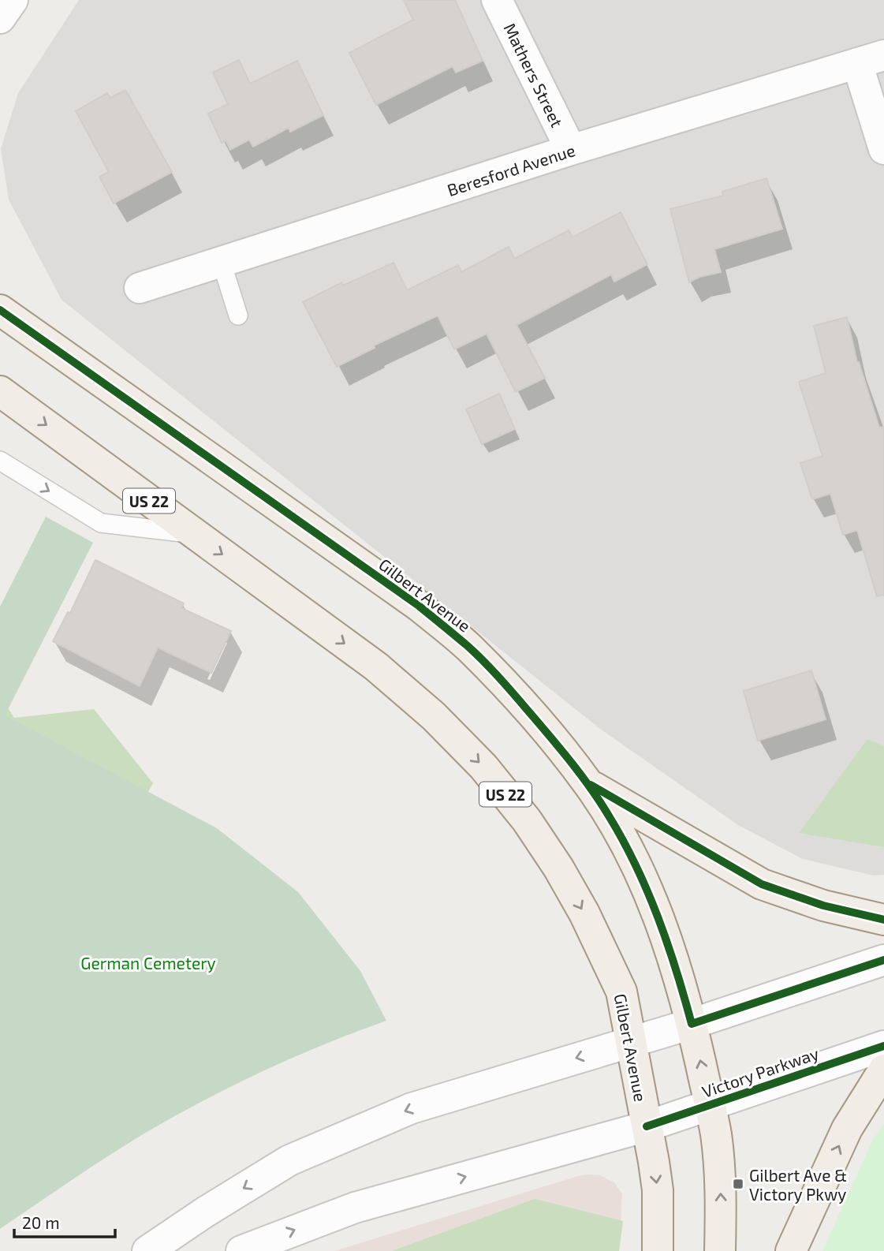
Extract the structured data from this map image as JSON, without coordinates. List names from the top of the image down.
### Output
{
  "streets": {
    "main road": ["US 22", "Gilbert Avenue"],
    "street": ["Mathers Street", "Beresford Avenue", "Victory Parkway"]
  },
  "crossings": [
    ["Mathers Street", "Beresford Avenue"],
    ["Gilbert Avenue", "Victory Parkway"]
  ],
  "parks": ["German Cemetery"],
  "places": {
    "transit": ["Gilbert Ave & Victory Pkwy"]
  },
  "scale_bar": "20 m"
}
